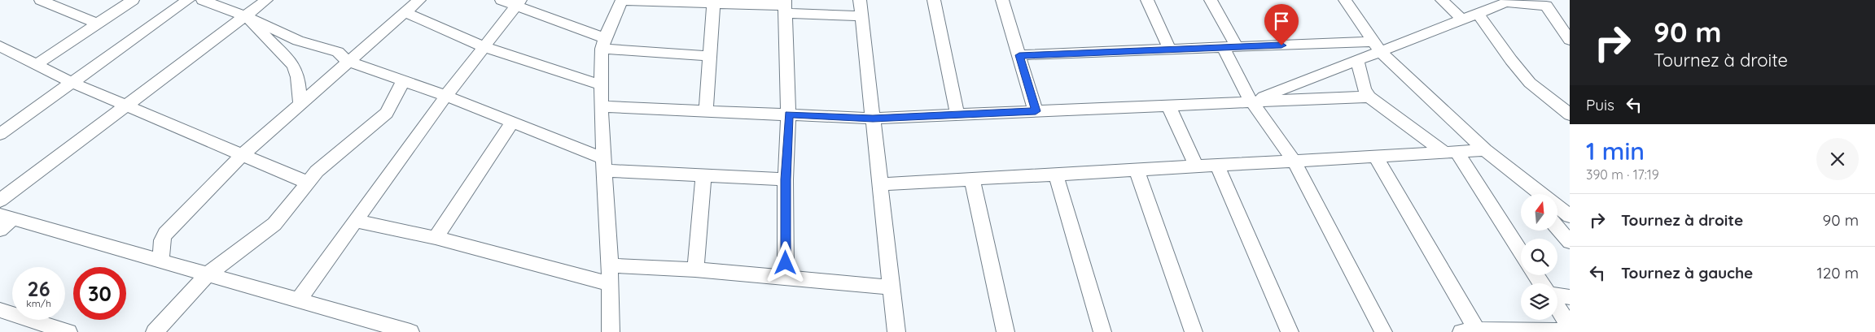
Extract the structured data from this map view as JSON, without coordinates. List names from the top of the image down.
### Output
{
  "north": "top",
  "page": {
    "turn": ["90 m", "Tournez à droite"],
    "then": "Puis",
    "heading": ["1 min", "390 m · 17:19"],
    "list": [
      {
        "name": "Tournez à droite",
        "value": "90 m"
      },
      {
        "name": "Tournez à gauche",
        "value": "120 m"
      }
    ],
    "speed": "26 km/h",
    "limit": "30"
  }
}
